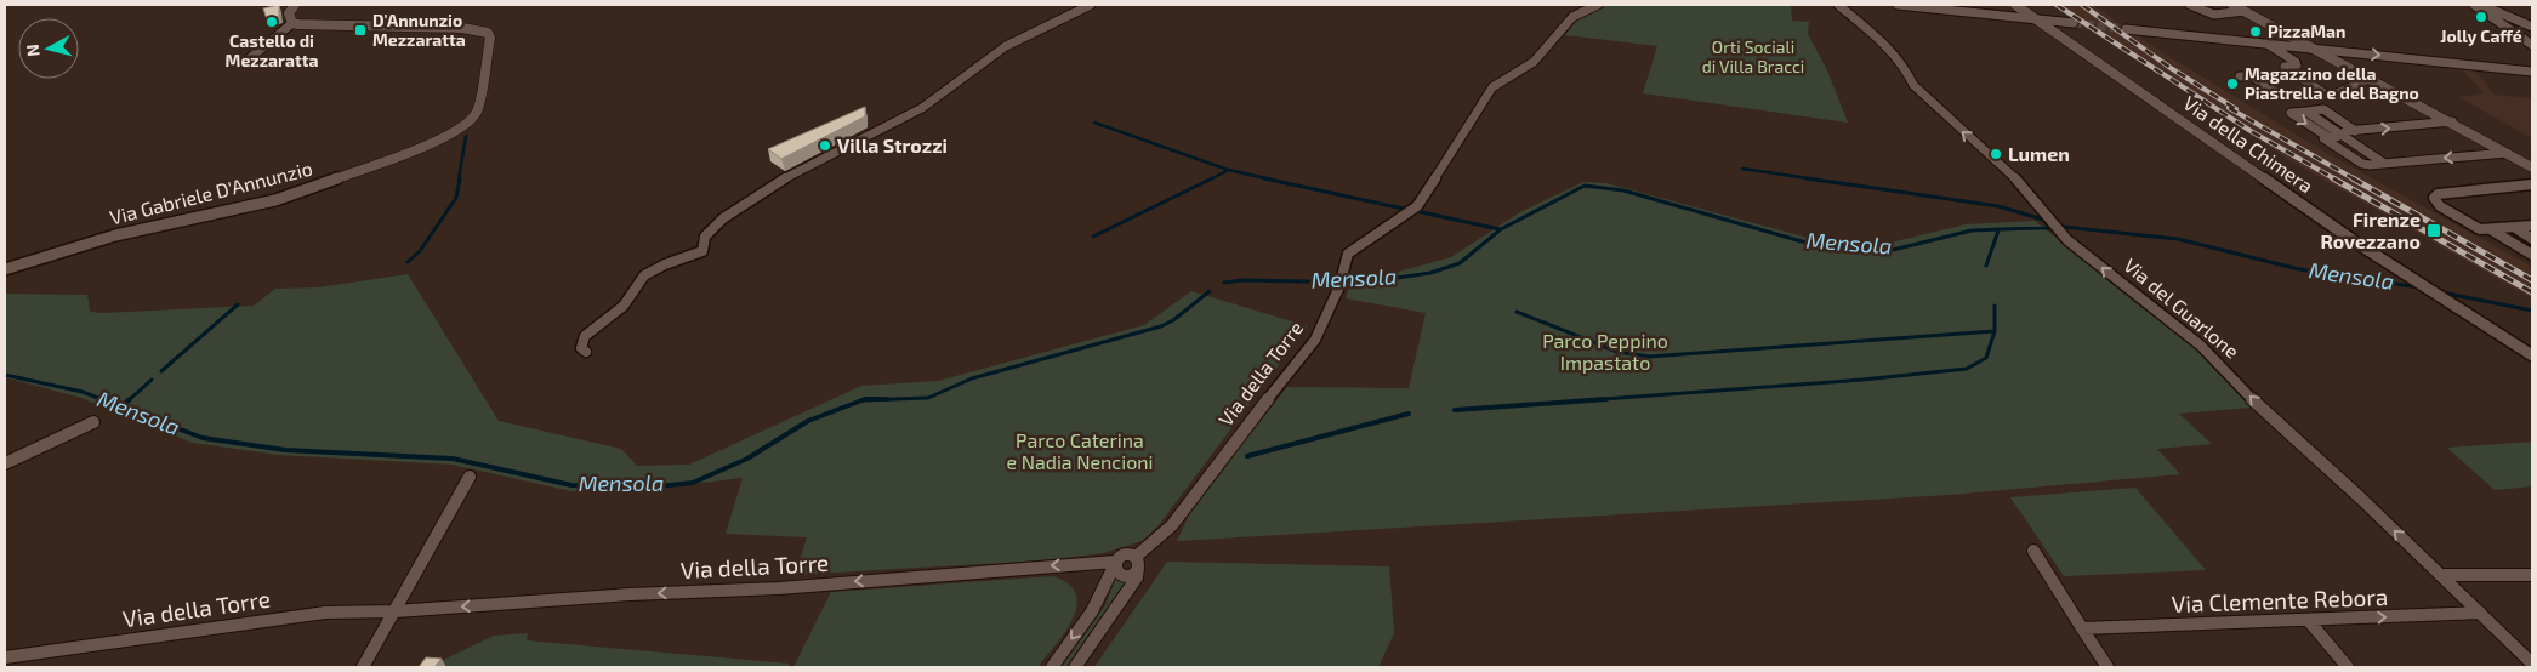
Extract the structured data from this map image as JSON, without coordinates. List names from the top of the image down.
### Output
{
  "streets": {
    "street": [
      "Via della Chimera",
      "Via Gabriele D'Annunzio",
      "Via del Guarlone",
      "Via della Torre",
      "Via Clemente Rebora"
    ]
  },
  "crossings": [
    ["Via del Guarlone", "Via Clemente Rebora"]
  ],
  "one_way": ["Via del Guarlone", "Via della Torre", "Via Clemente Rebora"],
  "water": ["Mensola"],
  "parks": ["Orti Sociali di Villa Bracci", "Parco Peppino Impastato", "Parco Caterina e Nadia Nencioni"],
  "places": {
    "other": [
      "Jolly Caffé",
      "Castello di Mezzaratta",
      "PizzaMan",
      "Magazzino della Piastrella e del Bagno",
      "Villa Strozzi",
      "Lumen"
    ],
    "transit": ["D'Annunzio Mezzaratta", "Firenze Rovezzano"]
  },
  "north": "left"
}
